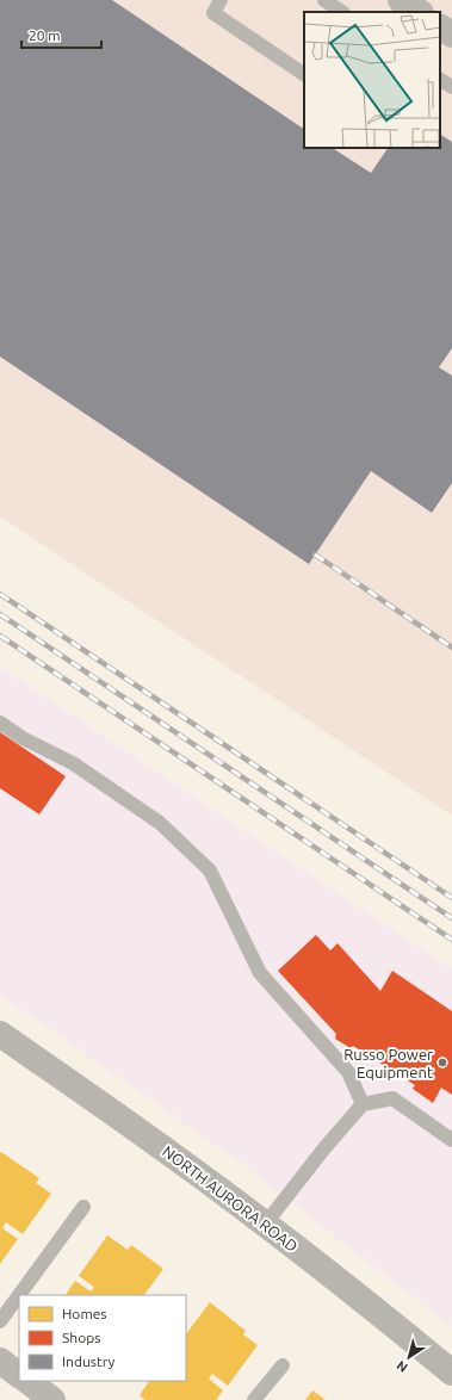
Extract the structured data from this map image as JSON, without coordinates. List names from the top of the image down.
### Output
{
  "streets": {
    "main road": ["NORTH AURORA ROAD"]
  },
  "places": ["Russo Power Equipment"],
  "legend": ["Homes", "Shops", "Industry"],
  "scale_bar": "20 m",
  "north": "bottom left"
}
